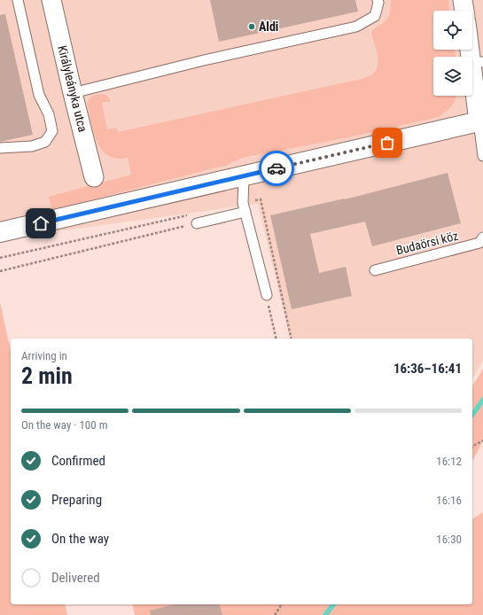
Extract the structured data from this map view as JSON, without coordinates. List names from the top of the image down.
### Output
{
  "streets": {
    "street": ["Királyleányka utca"],
    "lane": ["Budaörsi köz"]
  },
  "places": ["Aldi"],
  "page": {
    "heading": ["2 min", "Arriving in", "16:36–16:41"],
    "bar": "On the way · 100 m",
    "list": [
      ["Confirmed", "16:12"],
      ["Preparing", "16:16"],
      ["On the way", "16:30"],
      "Delivered"
    ]
  }
}
